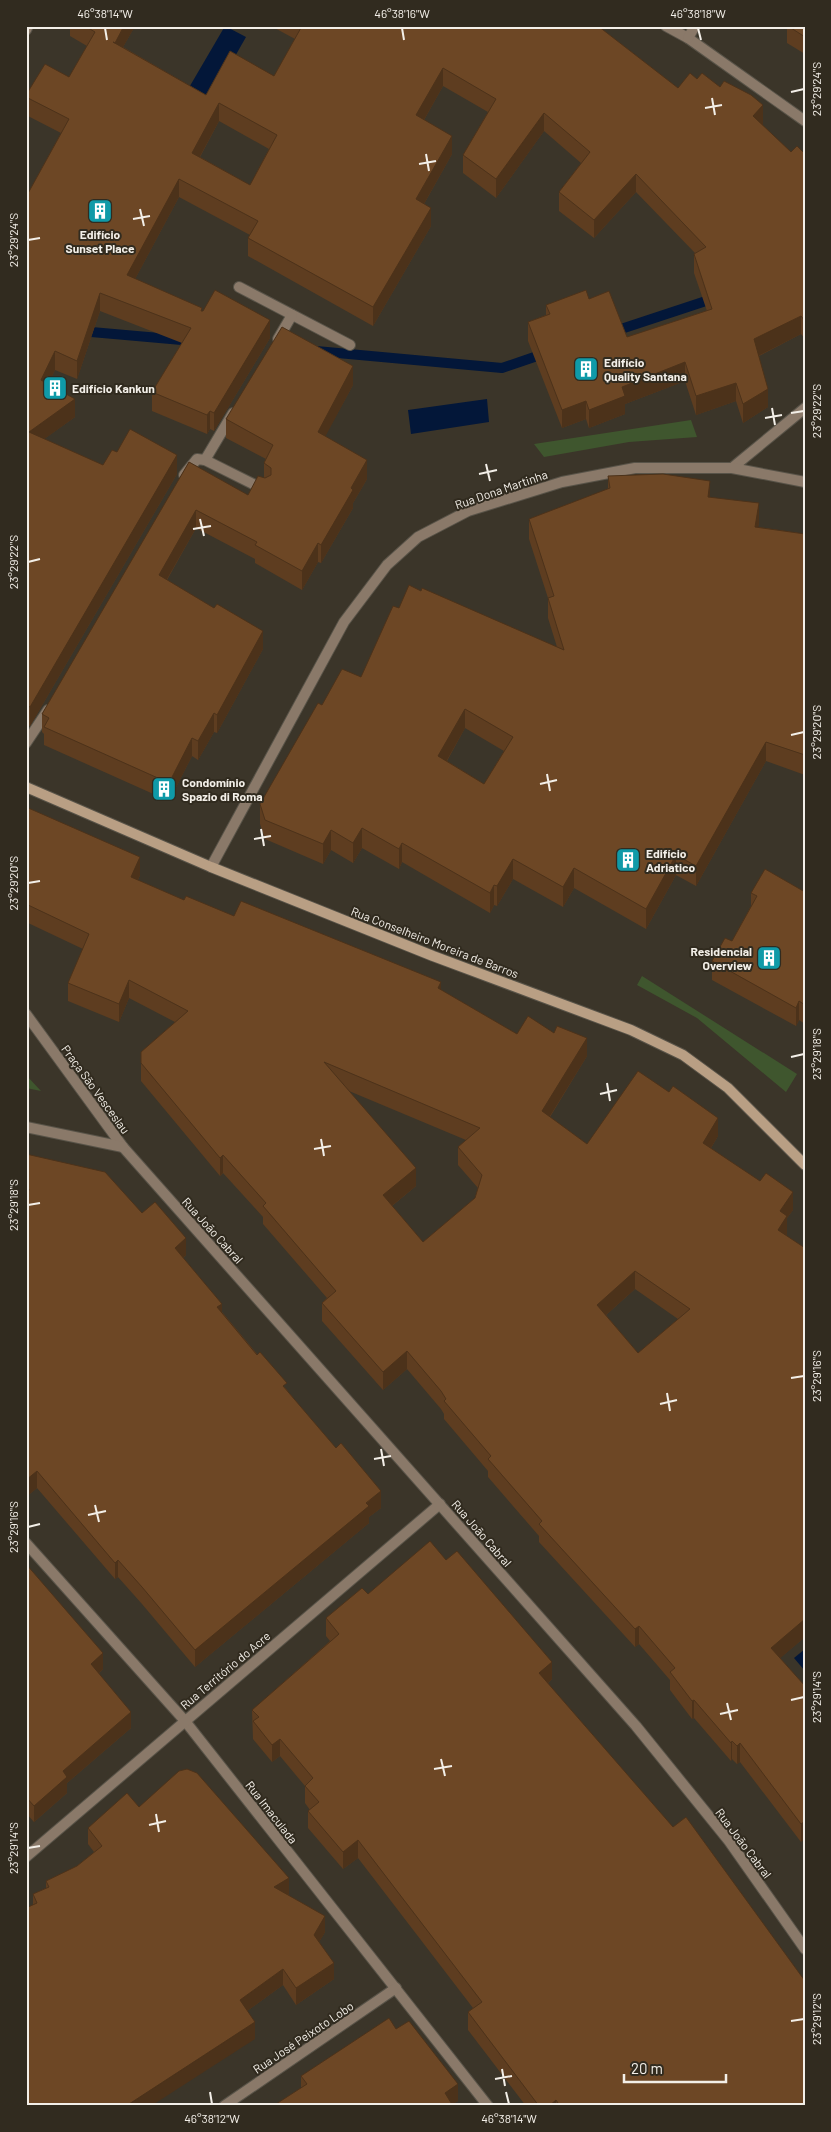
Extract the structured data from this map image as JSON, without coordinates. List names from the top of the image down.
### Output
{
  "streets": {
    "main road": ["Rua Conselheiro Moreira de Barros"],
    "street": [
      "Rua Dona Martinha",
      "Praça São Vesceslau",
      "Rua João Cabral",
      "Rua Território do Acre",
      "Rua Imaculada",
      "Rua José Peixoto Lobo"
    ]
  },
  "crossings": [
    ["Rua Dona Martinha", "Rua Conselheiro Moreira de Barros"],
    ["Praça São Vesceslau", "Rua João Cabral"],
    ["Rua João Cabral", "Rua Território do Acre"],
    ["Rua Território do Acre", "Rua Imaculada"],
    ["Rua Imaculada", "Rua José Peixoto Lobo"]
  ],
  "places": {
    "building": [
      "Edifício Sunset Place",
      "Edifício Quality Santana",
      "Edifício Kankun",
      "Condomínio Spazio di Roma",
      "Edifício Adriatico",
      "Residencial Overview"
    ]
  },
  "scale_bar": "20 m",
  "coordinates": [
    "46°38'14\"W",
    "46°38'16\"W",
    "46°38'18\"W",
    "23°29'24\"S",
    "23°29'22\"S",
    "23°29'20\"S",
    "23°29'18\"S",
    "23°29'16\"S",
    "23°29'14\"S",
    "23°29'12\"S",
    "46°38'12\"W"
  ]
}
